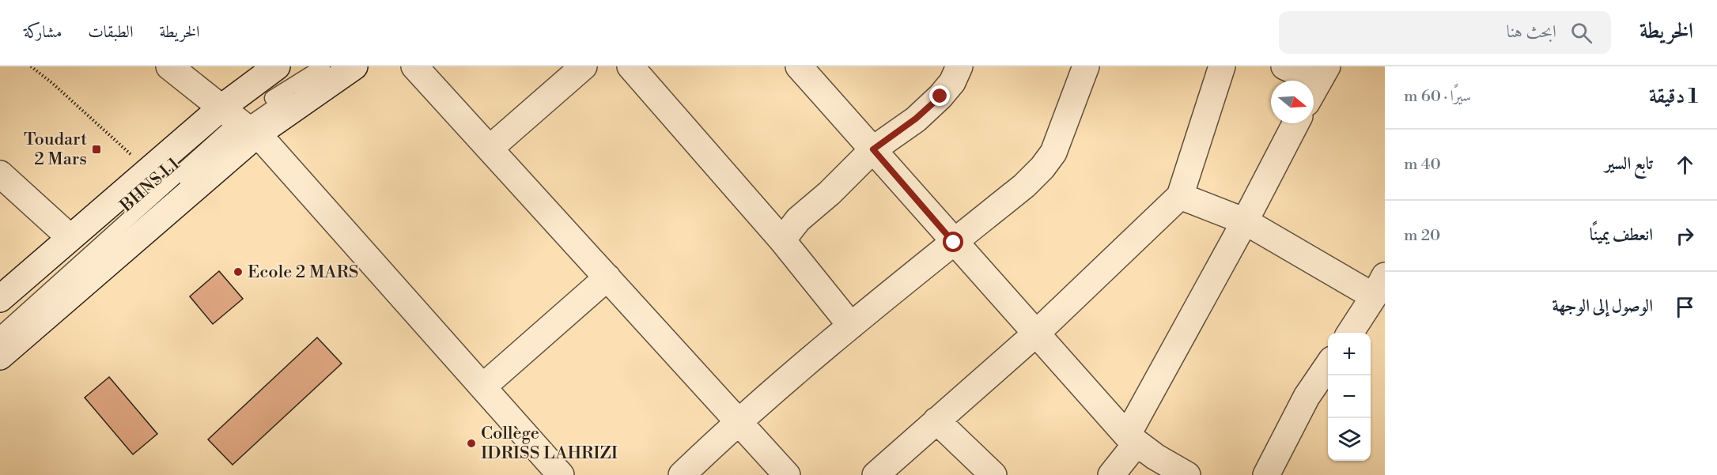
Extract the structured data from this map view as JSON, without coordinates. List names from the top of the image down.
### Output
{
  "streets": {
    "lane": ["BHNS L1"]
  },
  "places": {
    "transit": ["Toudart 2 Mars"],
    "other": ["Ecole 2 MARS", "Collège IDRISS LAHRIZI"]
  },
  "north": "right",
  "page": {
    "header": "الخريطة",
    "search": "ابحث هنا",
    "nav": ["الخريطة", "الطبقات", "مشاركة"],
    "heading": ["1 دقيقة", "سيرًا · 60 m"],
    "list": [
      ["تابع السير", "40 m"],
      ["انعطف يمينًا", "20 m"],
      "الوصول إلى الوجهة"
    ],
    "map_buttons": ["+", "−"]
  }
}
